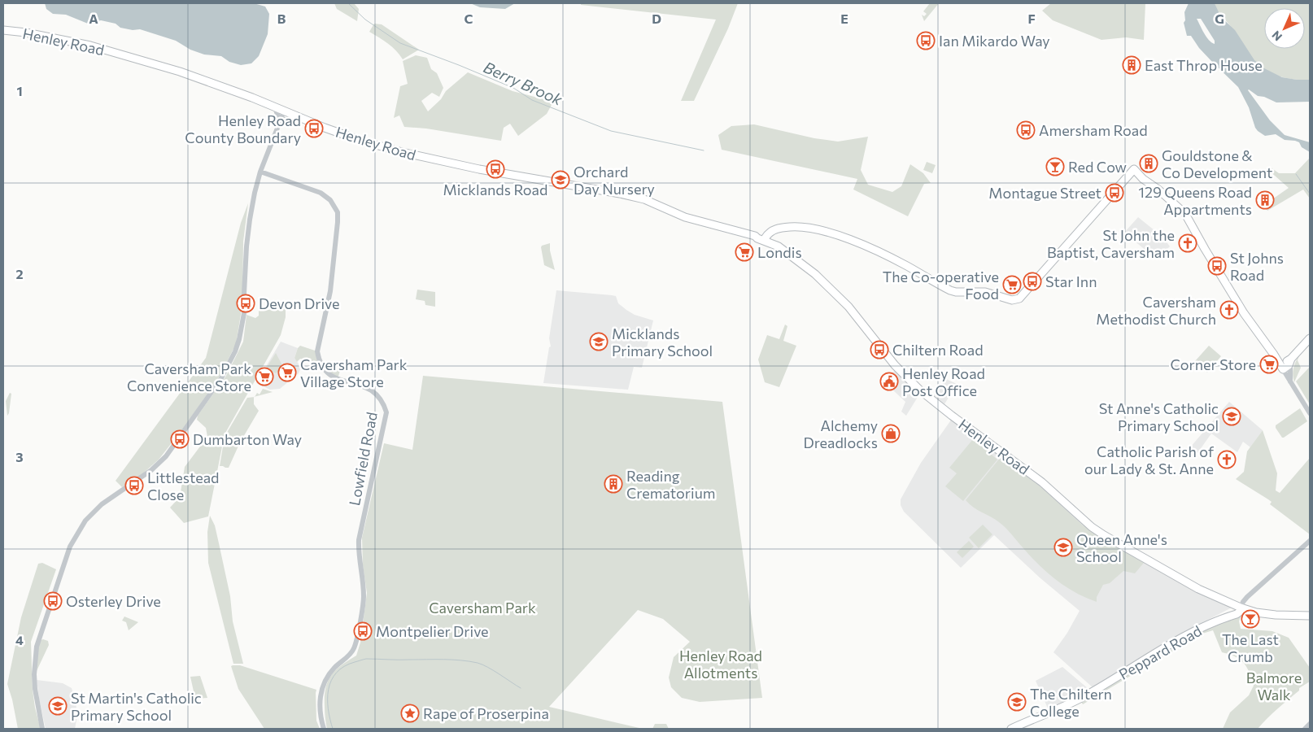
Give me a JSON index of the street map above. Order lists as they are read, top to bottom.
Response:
{
  "streets": {
    "main road": ["Henley Road", "Peppard Road"],
    "street": ["Lowfield Road"]
  },
  "crossings": [
    ["Henley Road", "Peppard Road"]
  ],
  "water": ["Berry Brook"],
  "parks": ["Caversham Park", "Henley Road Allotments", "Balmore Walk"],
  "places": {
    "bus stop": [
      "Ian Mikardo Way",
      "Henley Road County Boundary",
      "Amersham Road",
      "Micklands Road",
      "Montague Street",
      "St Johns Road",
      "Star Inn",
      "Devon Drive",
      "Chiltern Road",
      "Dumbarton Way",
      "Littlestead Close",
      "Osterley Drive",
      "Montpelier Drive"
    ],
    "building": [
      "East Throp House",
      "Gouldstone & Co Development",
      "129 Queens Road Appartments",
      "Reading Crematorium"
    ],
    "bar": ["Red Cow", "The Last Crumb"],
    "school or university": [
      "Orchard Day Nursery",
      "Micklands Primary School",
      "St Anne's Catholic Primary School",
      "Queen Anne's School",
      "The Chiltern College",
      "St Martin's Catholic Primary School"
    ],
    "church": ["St John the Baptist, Caversham", "Caversham Methodist Church", "Catholic Parish of our Lady & St. Anne"],
    "supermarket": [
      "Londis",
      "The Co-operative Food",
      "Corner Store",
      "Caversham Park Village Store",
      "Caversham Park Convenience Store"
    ],
    "public building": ["Henley Road Post Office"],
    "shop": ["Alchemy Dreadlocks"],
    "place": ["Rape of Proserpina"]
  },
  "north": "bottom left",
  "grid": {
    "columns": [
      "A",
      "B",
      "C",
      "D",
      "E",
      "F",
      "G"
    ],
    "rows": [
      "1",
      "2",
      "3",
      "4"
    ]
  }
}
